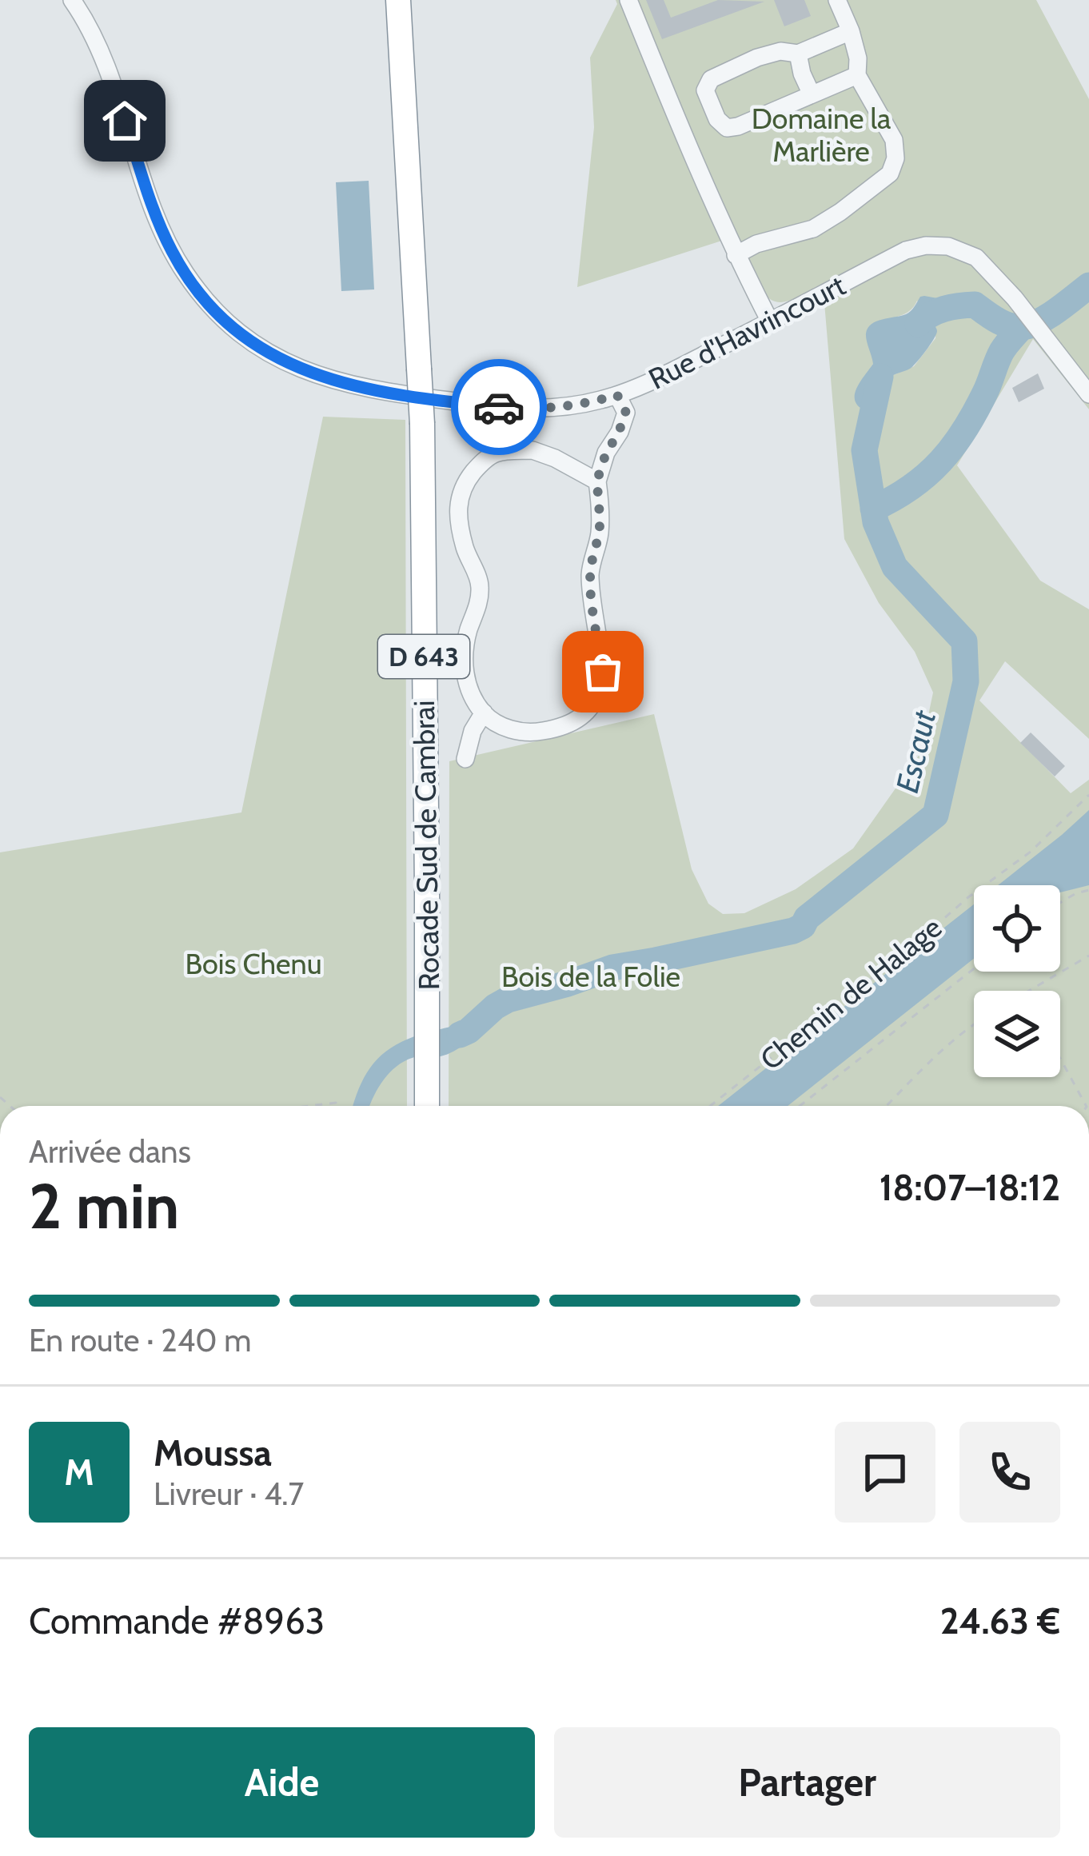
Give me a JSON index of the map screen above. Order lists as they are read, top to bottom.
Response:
{
  "streets": {
    "highway": ["D 643", "Rocade Sud de Cambrai"],
    "street": ["Rue d'Havrincourt"],
    "path": ["Chemin de Halage"]
  },
  "water": ["Escaut"],
  "parks": ["Domaine la Marlière", "Bois Chenu", "Bois de la Folie"],
  "page": {
    "heading": ["2 min", "Arrivée dans", "18:07–18:12"],
    "panel": [
      "Moussa",
      "Livreur · 4.7",
      "Commande #8963",
      "24.63 €"
    ],
    "bar": "En route · 240 m",
    "round": "M",
    "buttons": ["Aide", "Partager"]
  }
}
